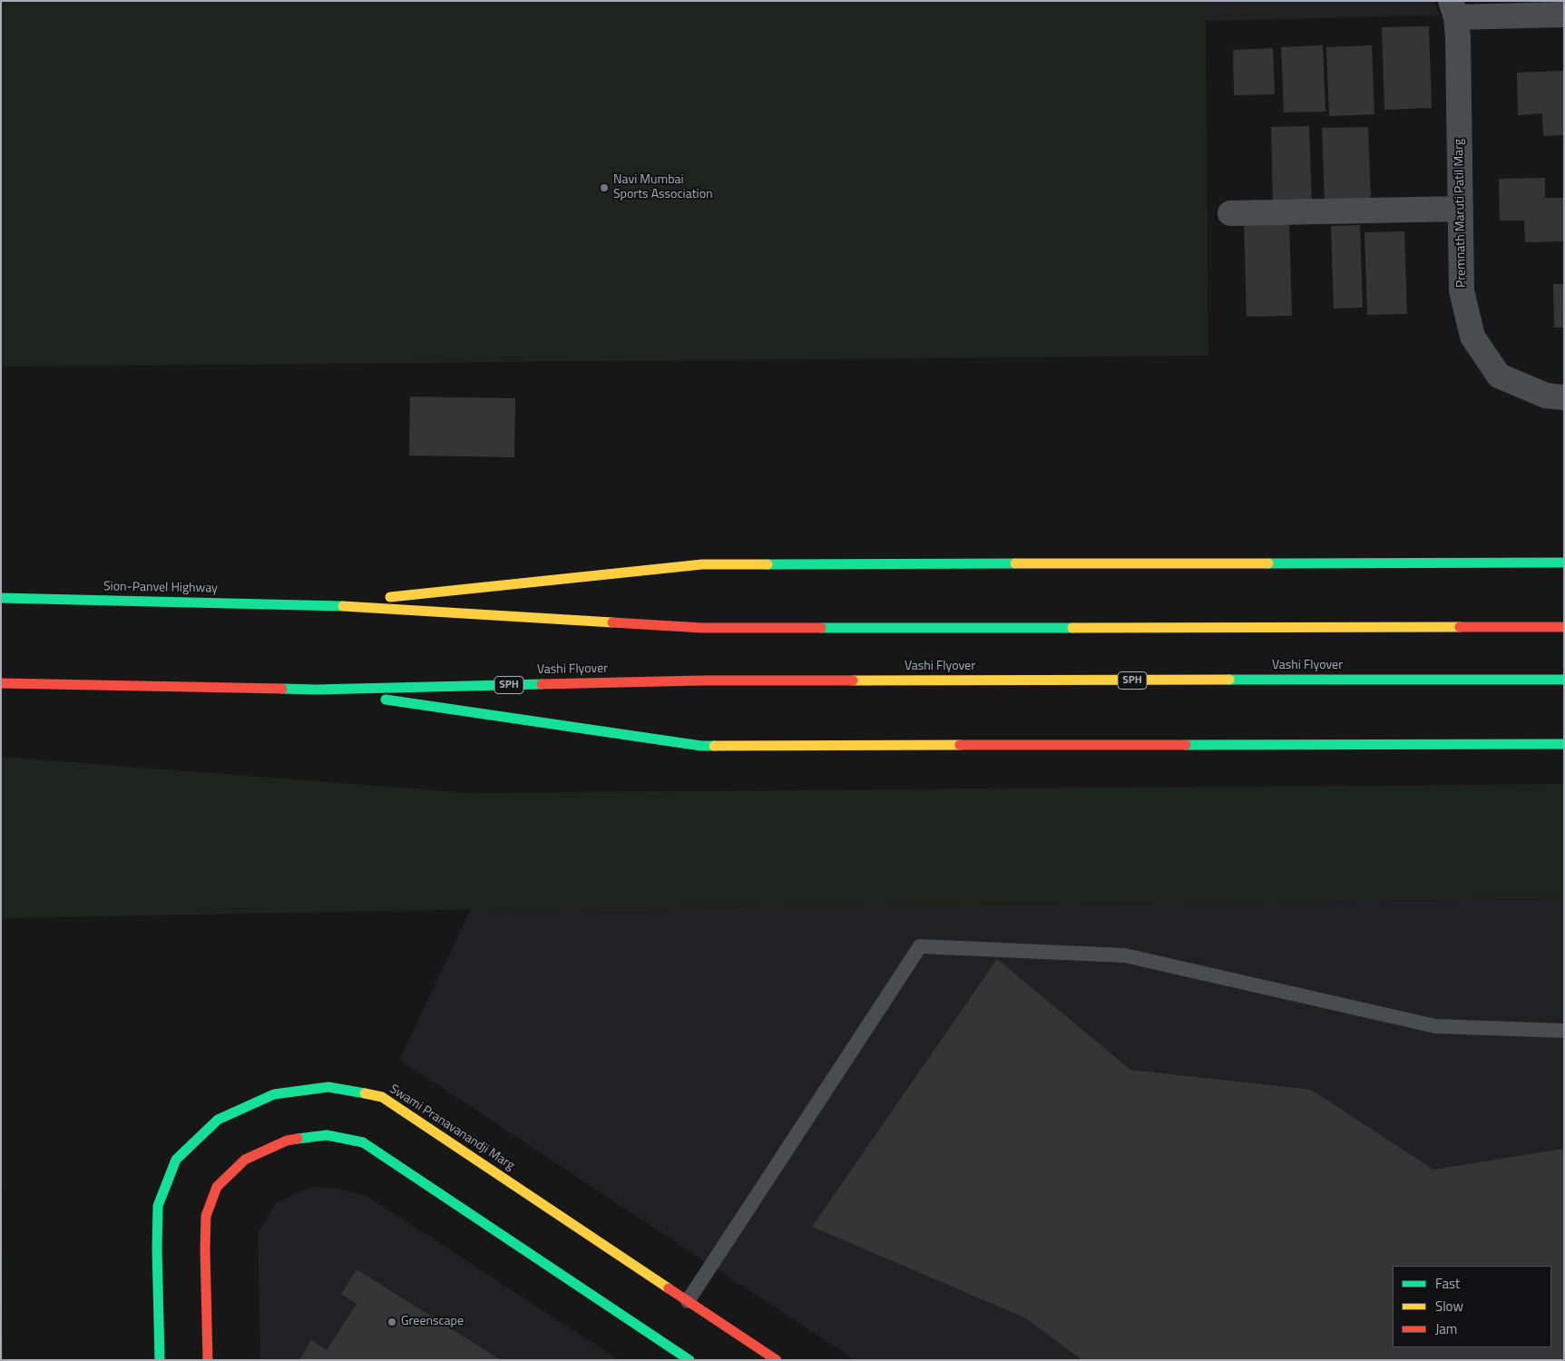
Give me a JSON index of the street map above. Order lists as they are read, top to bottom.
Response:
{
  "streets": {
    "main road": [
      "Sion-Panvel Highway",
      "Vashi Flyover",
      "SPH",
      "Swami Pranavanandji Marg"
    ],
    "street": ["Premnath Maruti Patil Marg"]
  },
  "crossings": [
    ["Vashi Flyover", "SPH"]
  ],
  "places": ["Navi Mumbai Sports Association", "Greenscape"],
  "legend": ["Fast", "Slow", "Jam"]
}
